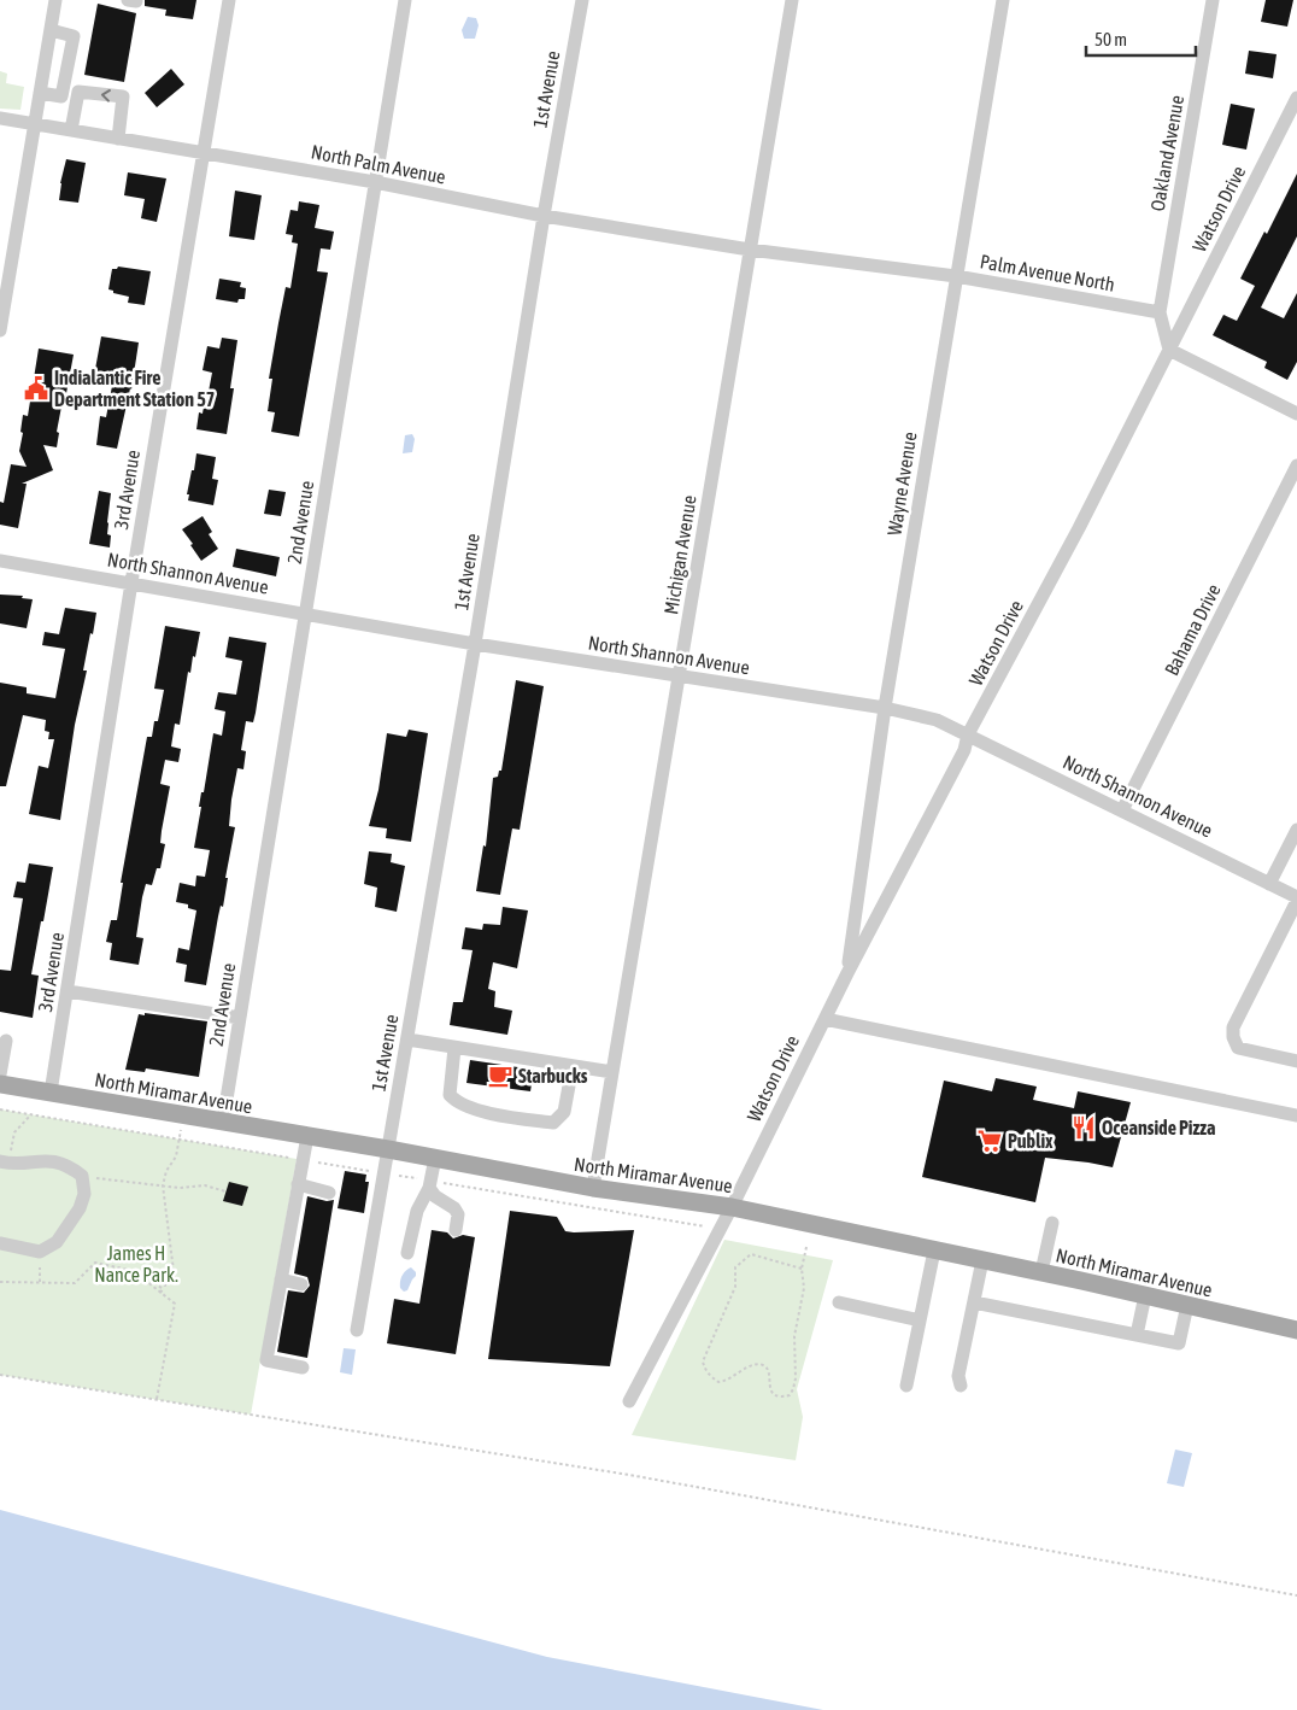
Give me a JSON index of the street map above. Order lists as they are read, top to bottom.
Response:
{
  "streets": {
    "main road": ["North Miramar Avenue"],
    "street": [
      "1st Avenue",
      "Oakland Avenue",
      "North Palm Avenue",
      "Watson Drive",
      "Palm Avenue North",
      "Wayne Avenue",
      "3rd Avenue",
      "2nd Avenue",
      "Michigan Avenue",
      "North Shannon Avenue",
      "Bahama Drive"
    ]
  },
  "crossings": [
    ["1st Avenue", "North Palm Avenue"],
    ["1st Avenue", "North Shannon Avenue"],
    ["1st Avenue", "North Miramar Avenue"],
    ["Oakland Avenue", "Palm Avenue North"],
    ["North Palm Avenue", "Palm Avenue North"],
    ["North Palm Avenue", "3rd Avenue"],
    ["North Palm Avenue", "2nd Avenue"],
    ["North Palm Avenue", "Michigan Avenue"],
    ["Watson Drive", "Wayne Avenue"],
    ["Watson Drive", "North Shannon Avenue"],
    ["Watson Drive", "North Miramar Avenue"],
    ["Palm Avenue North", "Wayne Avenue"],
    ["Palm Avenue North", "Michigan Avenue"],
    ["Wayne Avenue", "North Shannon Avenue"],
    ["3rd Avenue", "North Shannon Avenue"],
    ["3rd Avenue", "North Miramar Avenue"],
    ["2nd Avenue", "North Shannon Avenue"],
    ["2nd Avenue", "North Miramar Avenue"],
    ["Michigan Avenue", "North Shannon Avenue"],
    ["Michigan Avenue", "North Miramar Avenue"],
    ["North Shannon Avenue", "Bahama Drive"]
  ],
  "parks": ["James H Nance Park."],
  "places": {
    "public building": ["Indialantic Fire Department Station 57"],
    "cafe": ["Starbucks"],
    "restaurant": ["Oceanside Pizza"],
    "supermarket": ["Publix"]
  },
  "scale_bar": "50 m"
}
